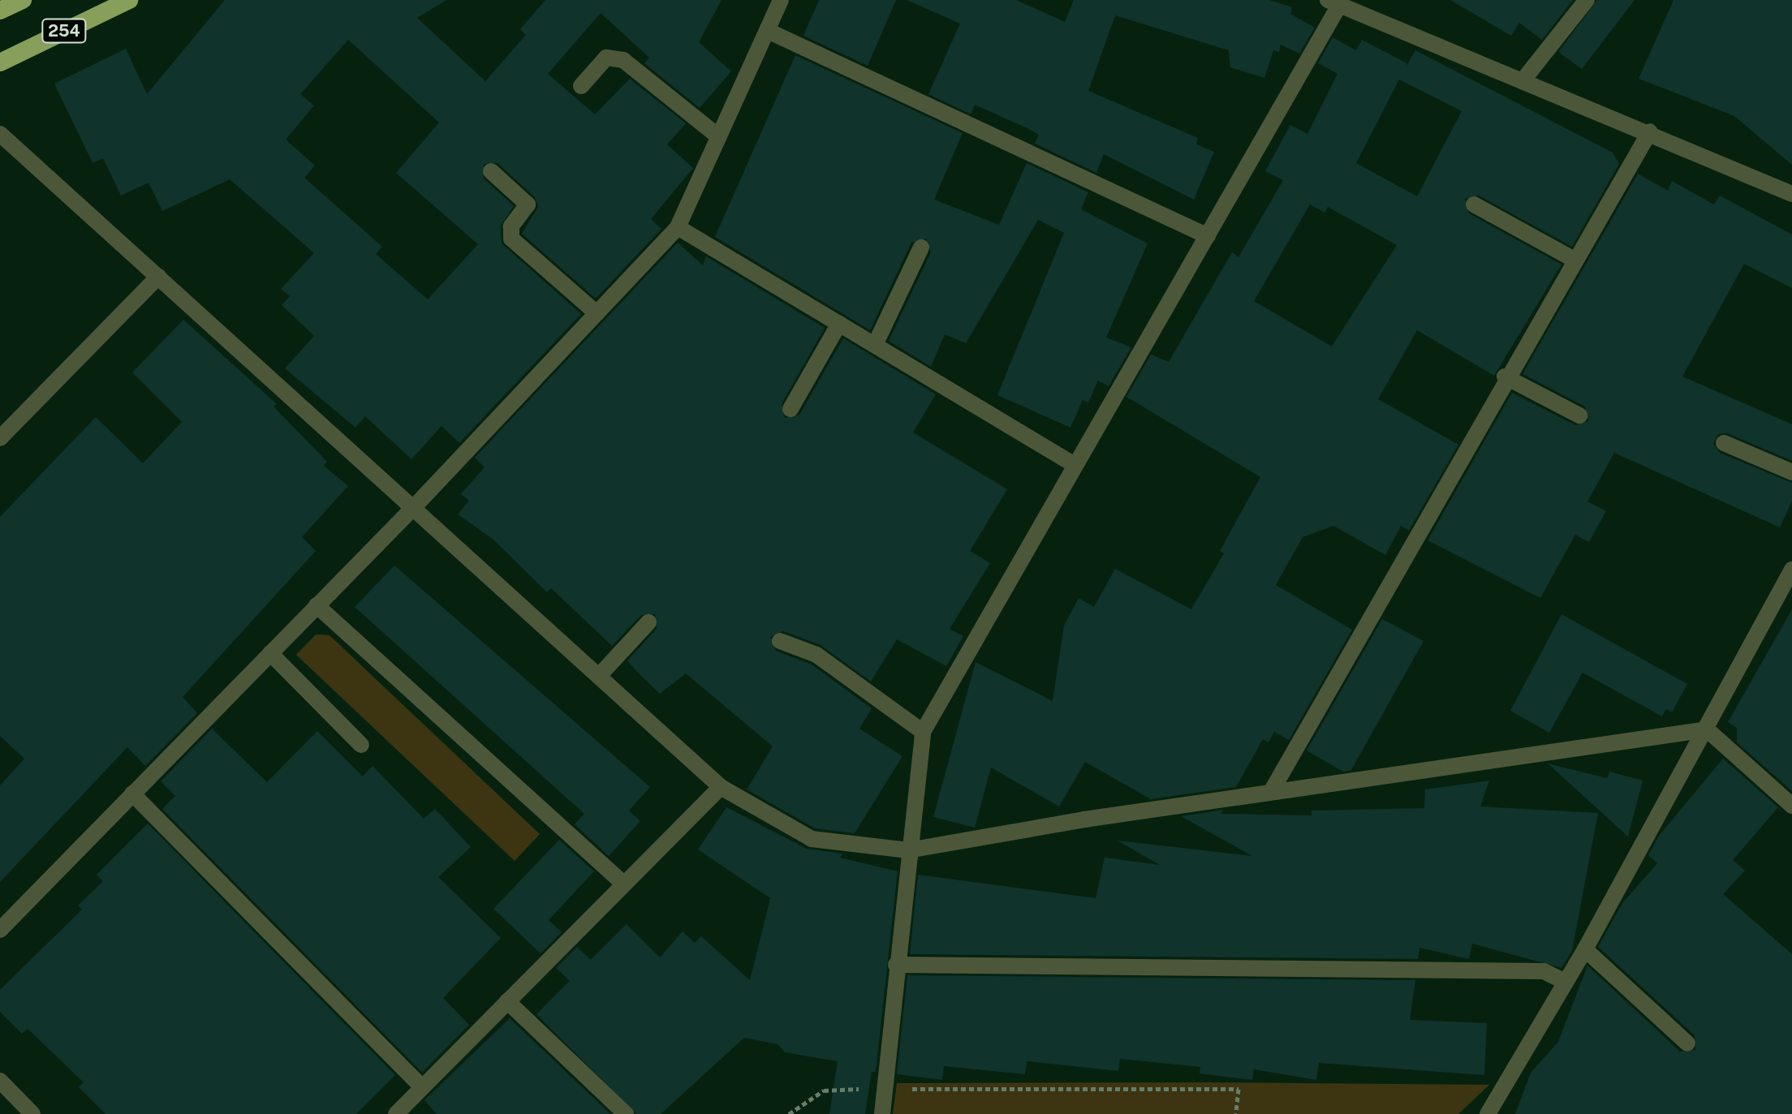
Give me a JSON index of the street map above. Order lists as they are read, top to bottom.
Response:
{
  "streets": {
    "highway": ["254"]
  }
}
